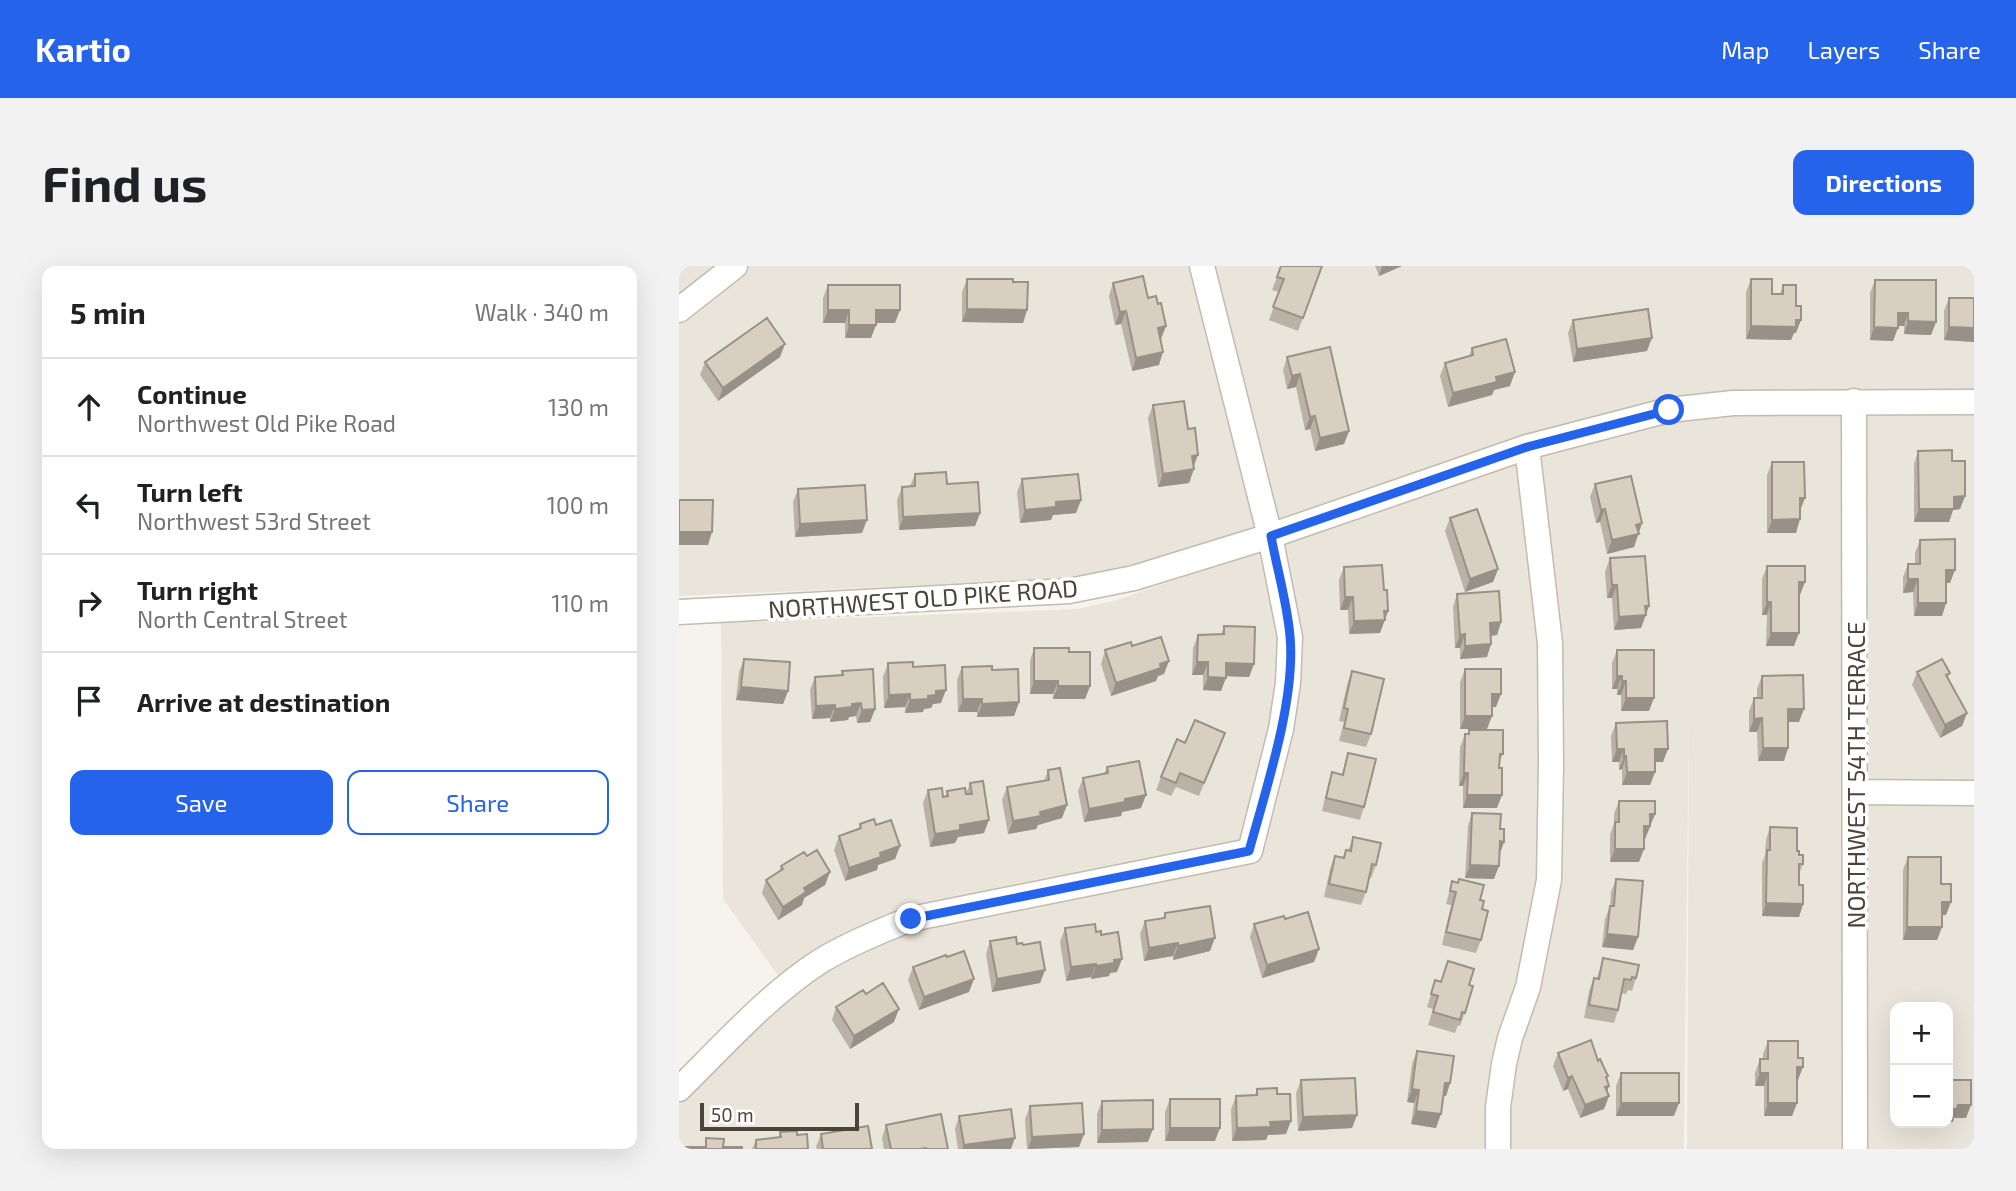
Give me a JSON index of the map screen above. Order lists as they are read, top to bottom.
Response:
{
  "streets": {
    "street": ["NORTHWEST OLD PIKE ROAD", "NORTHWEST 54TH TERRACE"]
  },
  "crossings": [
    ["NORTHWEST OLD PIKE ROAD", "NORTHWEST 54TH TERRACE"]
  ],
  "scale_bar": "50 m",
  "page": {
    "header": "Kartio",
    "nav": ["Map", "Layers", "Share"],
    "buttons": [
      "Directions",
      ["Save", "Share"]
    ],
    "title": "Find us",
    "heading": ["5 min", "Walk · 340 m"],
    "list": [
      ["Continue", "Northwest Old Pike Road", "130 m"],
      ["Turn left", "Northwest 53rd Street", "100 m"],
      ["Turn right", "North Central Street", "110 m"],
      "Arrive at destination"
    ],
    "map_buttons": ["+", "−"],
    "scale": "50 m"
  }
}
